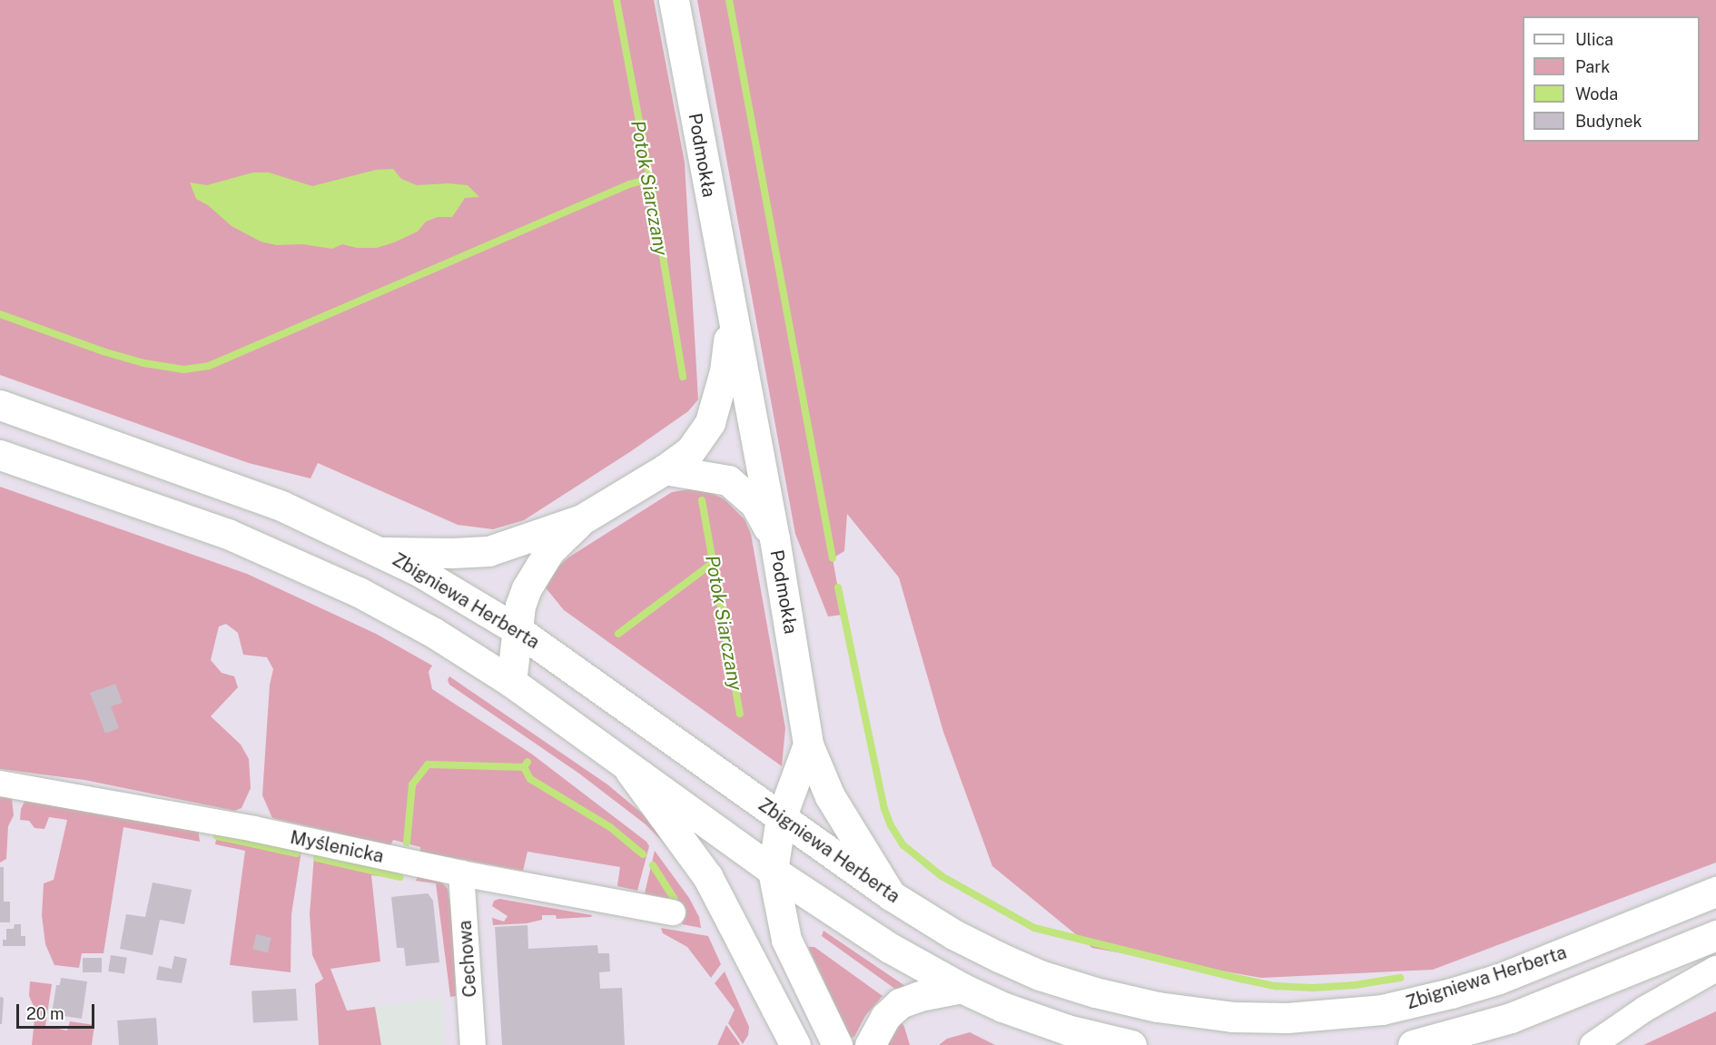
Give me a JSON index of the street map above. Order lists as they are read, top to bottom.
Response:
{
  "streets": {
    "main road": ["Podmokła", "Zbigniewa Herberta"],
    "street": ["Myślenicka", "Cechowa"]
  },
  "crossings": [
    ["Podmokła", "Zbigniewa Herberta"],
    ["Myślenicka", "Cechowa"]
  ],
  "water": ["Potok Siarczany"],
  "legend": [
    "Ulica",
    "Park",
    "Woda",
    "Budynek"
  ],
  "scale_bar": "20 m"
}
